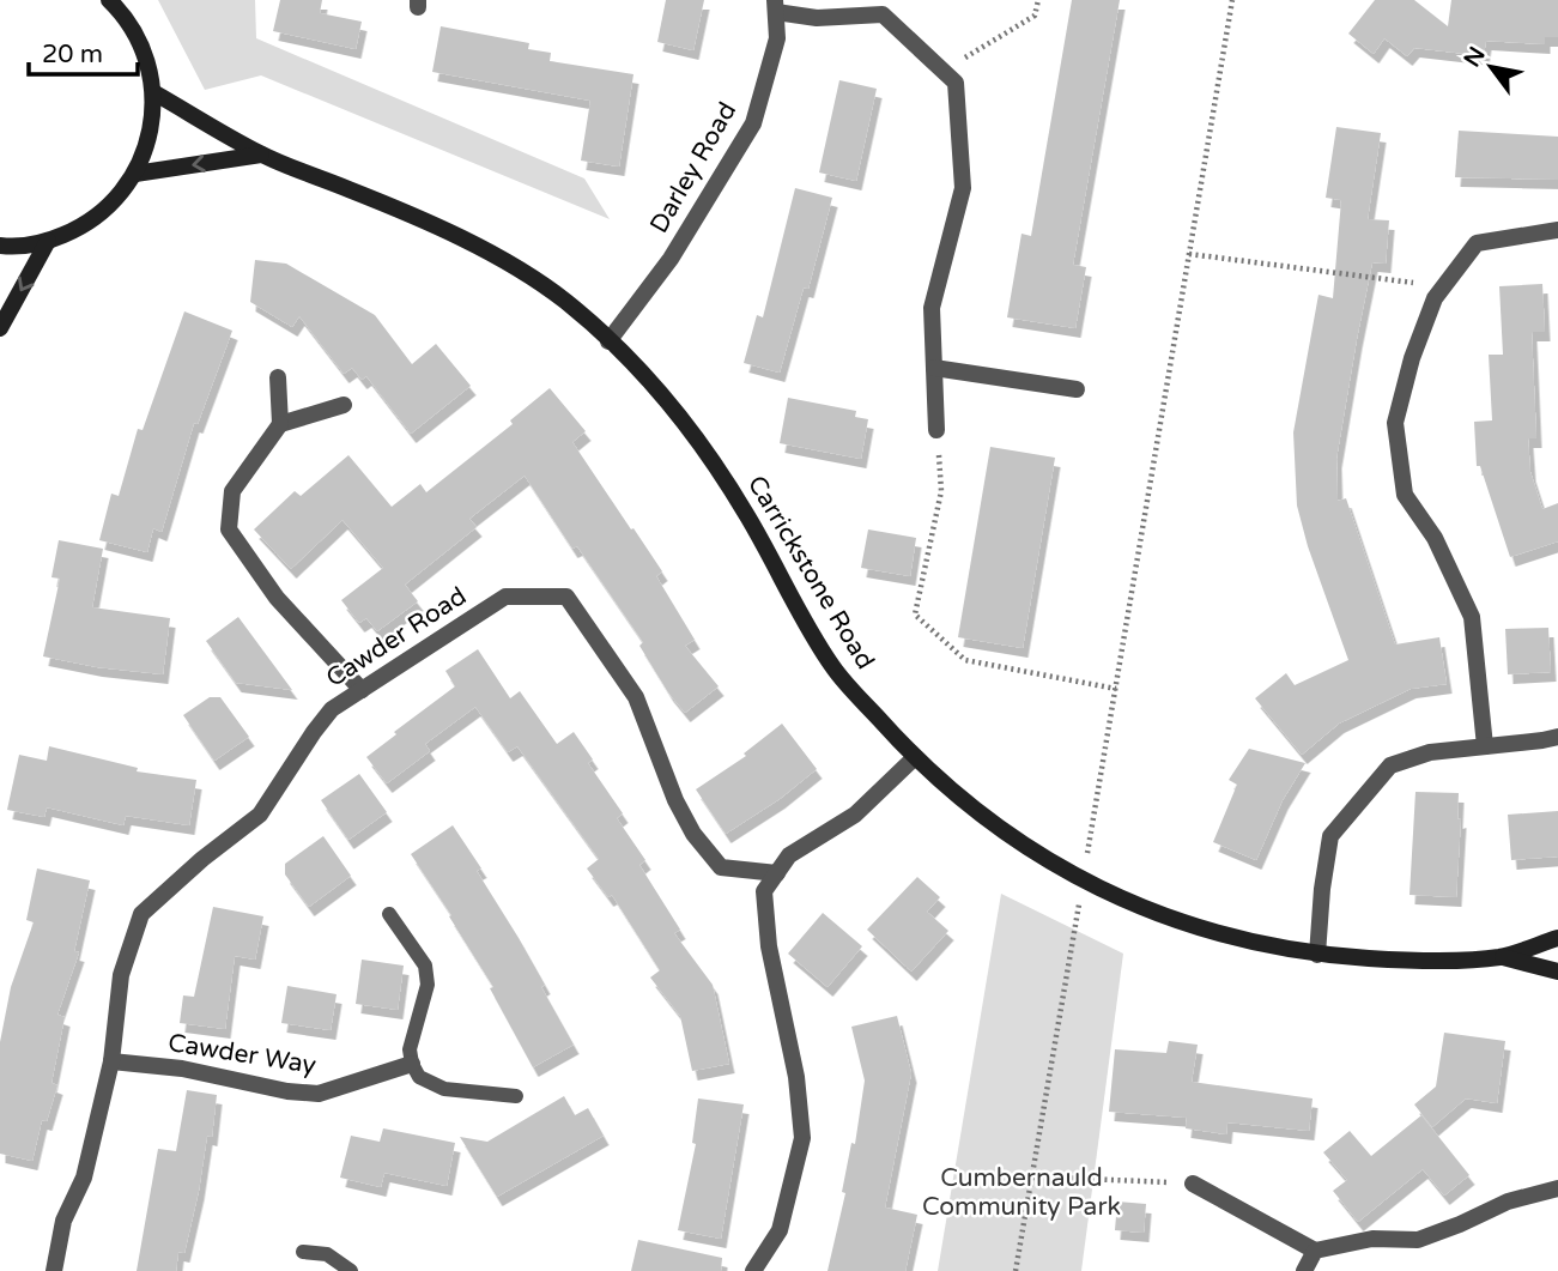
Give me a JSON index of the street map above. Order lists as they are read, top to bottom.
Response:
{
  "streets": {
    "street": [
      "Darley Road",
      "Carrickstone Road",
      "Cawder Road",
      "Cawder Way"
    ]
  },
  "crossings": [
    ["Darley Road", "Carrickstone Road"],
    ["Cawder Road", "Cawder Way"]
  ],
  "parks": ["Cumbernauld Community Park"],
  "scale_bar": "20 m",
  "north": "top left"
}
